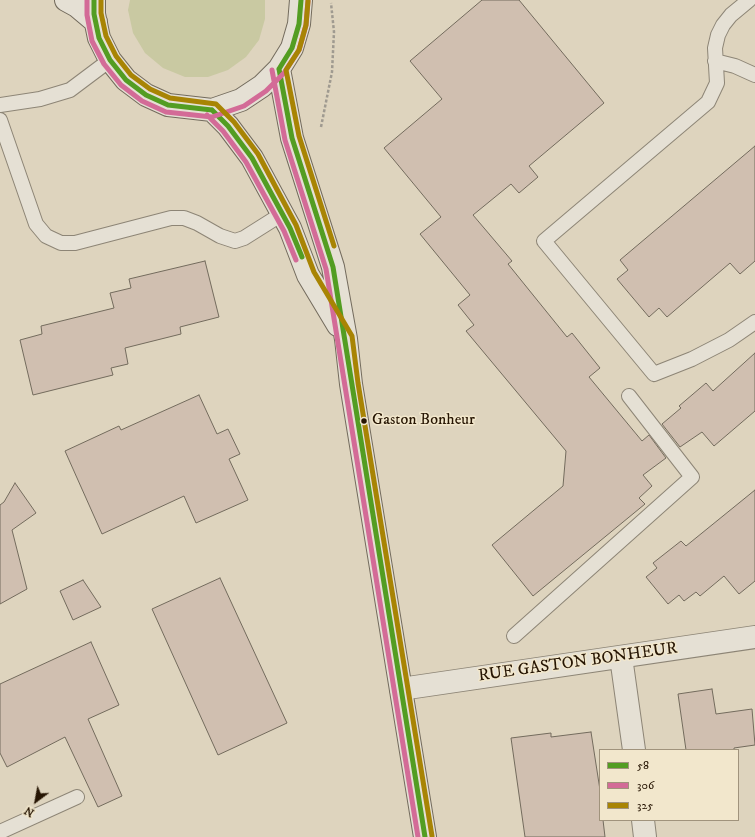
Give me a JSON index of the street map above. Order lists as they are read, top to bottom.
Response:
{
  "streets": {
    "main road": ["RUE GASTON BONHEUR"]
  },
  "places": ["Gaston Bonheur"],
  "lines": ["transit line 58", "transit line 306", "transit line 325"],
  "legend": ["58", "306", "325"],
  "north": "bottom left"
}
